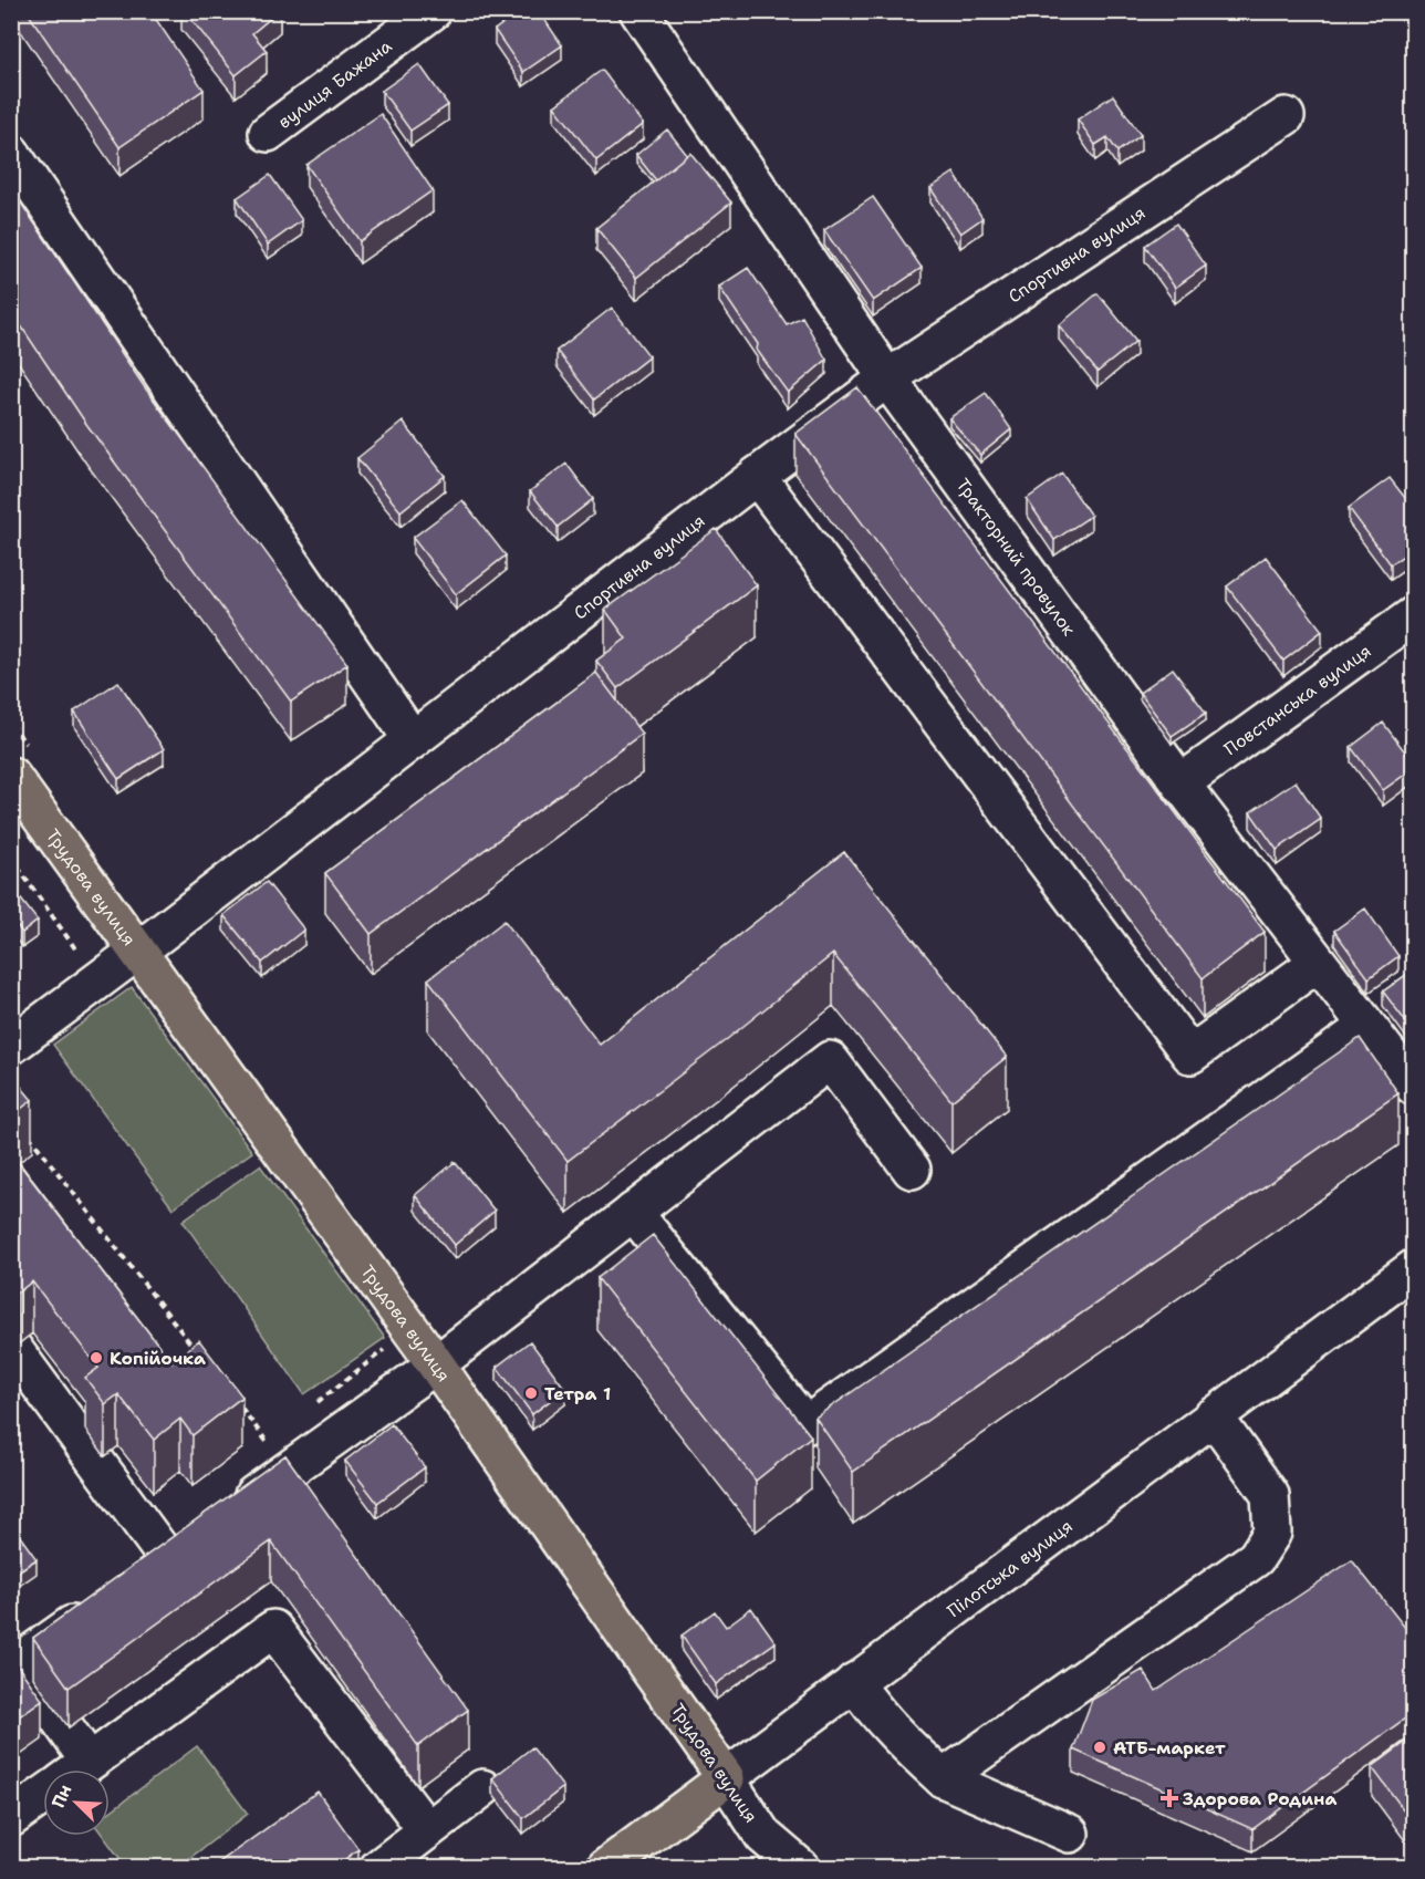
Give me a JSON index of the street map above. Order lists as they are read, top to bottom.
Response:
{
  "streets": {
    "main road": ["Трудова вулиця", "Пілотська вулиця"],
    "street": [
      "вулиця Бажана",
      "Спортивна вулиця",
      "Тракторний провулок",
      "Повстанська вулиця"
    ]
  },
  "crossings": [
    ["Спортивна вулиця", "Тракторний провулок"],
    ["Спортивна вулиця", "Трудова вулиця"],
    ["Тракторний провулок", "Повстанська вулиця"],
    ["Трудова вулиця", "Пілотська вулиця"]
  ],
  "places": {
    "other": ["Копійочка", "Тетра 1", "АТБ-маркет"],
    "health": ["Здорова Родина"]
  },
  "north": "top left"
}
